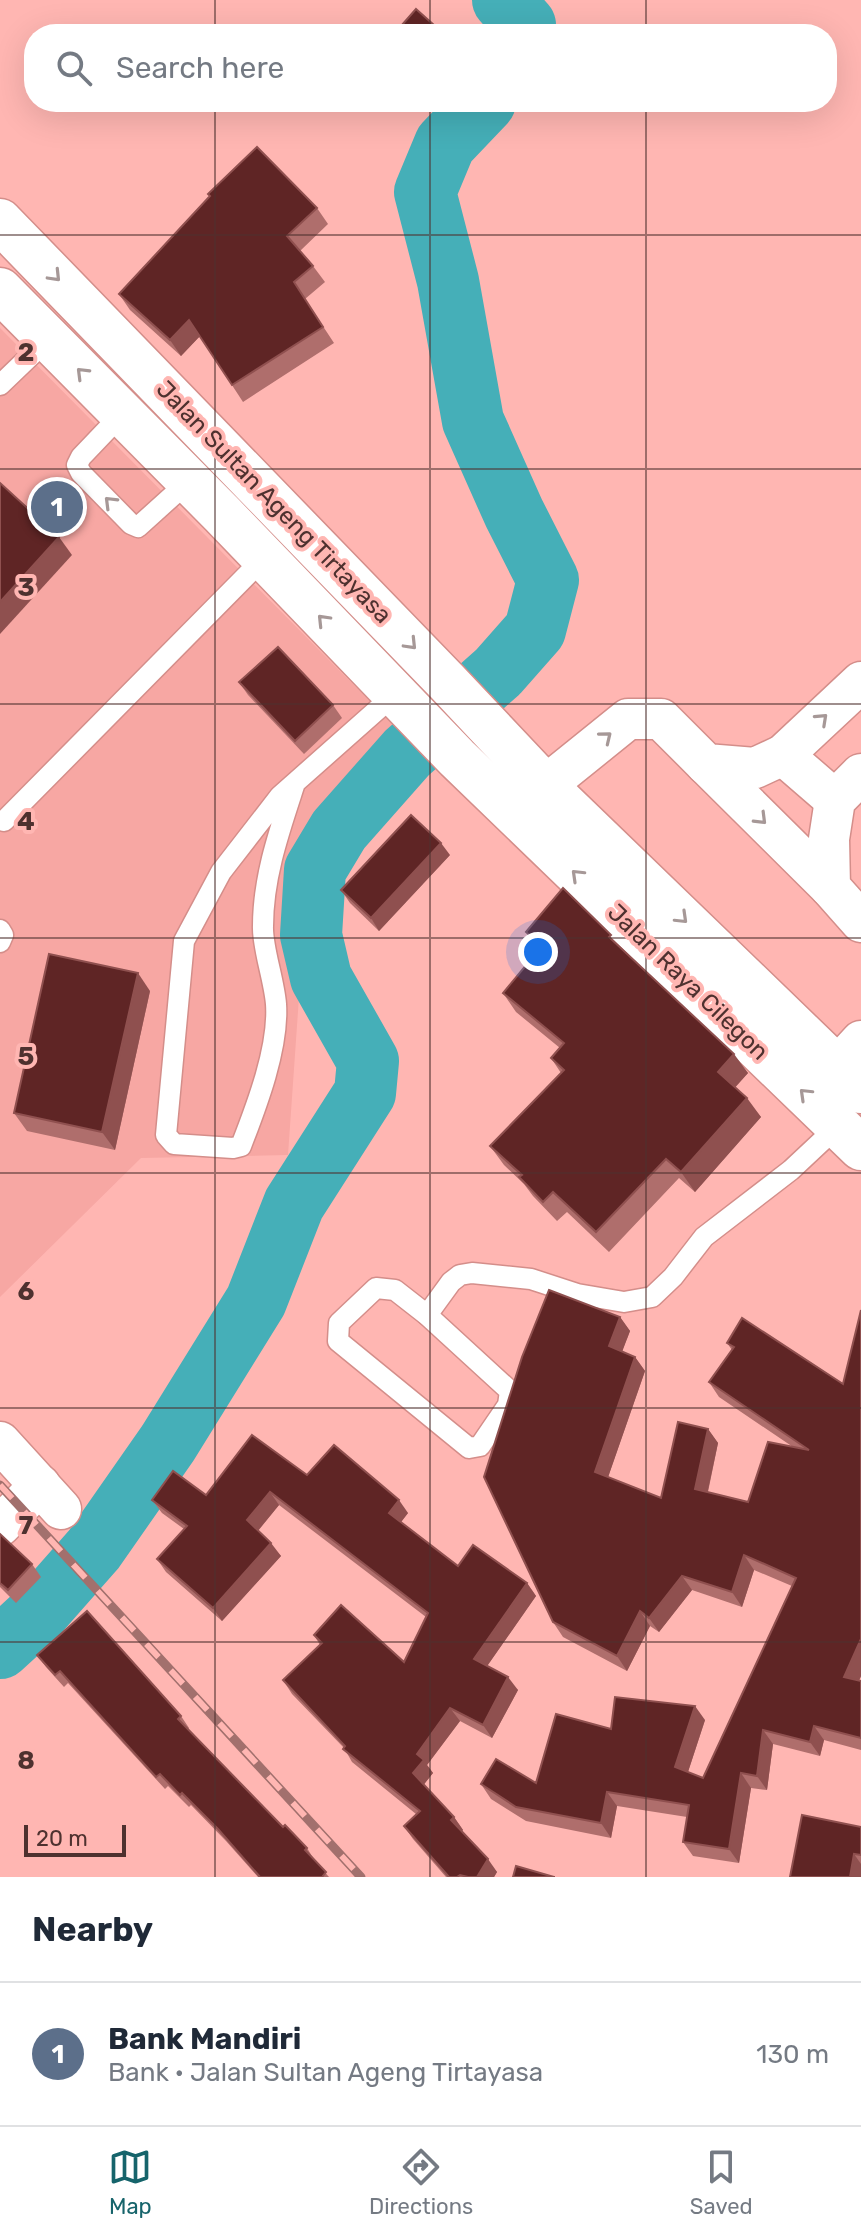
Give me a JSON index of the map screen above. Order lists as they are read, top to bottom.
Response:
{
  "streets": {
    "highway": ["Jalan Sultan Ageng Tirtayasa", "Jalan Raya Cilegon"]
  },
  "crossings": [
    ["Jalan Sultan Ageng Tirtayasa", "Jalan Raya Cilegon"]
  ],
  "scale_bar": "20 m",
  "page": {
    "search": "Search here",
    "pins": "1",
    "scale": "20 m",
    "heading": "Nearby",
    "list": [
      {
        "mark": "1",
        "name": "Bank Mandiri",
        "note": "Bank · Jalan Sultan Ageng Tirtayasa",
        "value": "130 m"
      }
    ],
    "nav": ["Map", "Directions", "Saved"]
  },
  "grid": {
    "rows": [
      "2",
      "3",
      "4",
      "5",
      "6",
      "7",
      "8"
    ]
  }
}
